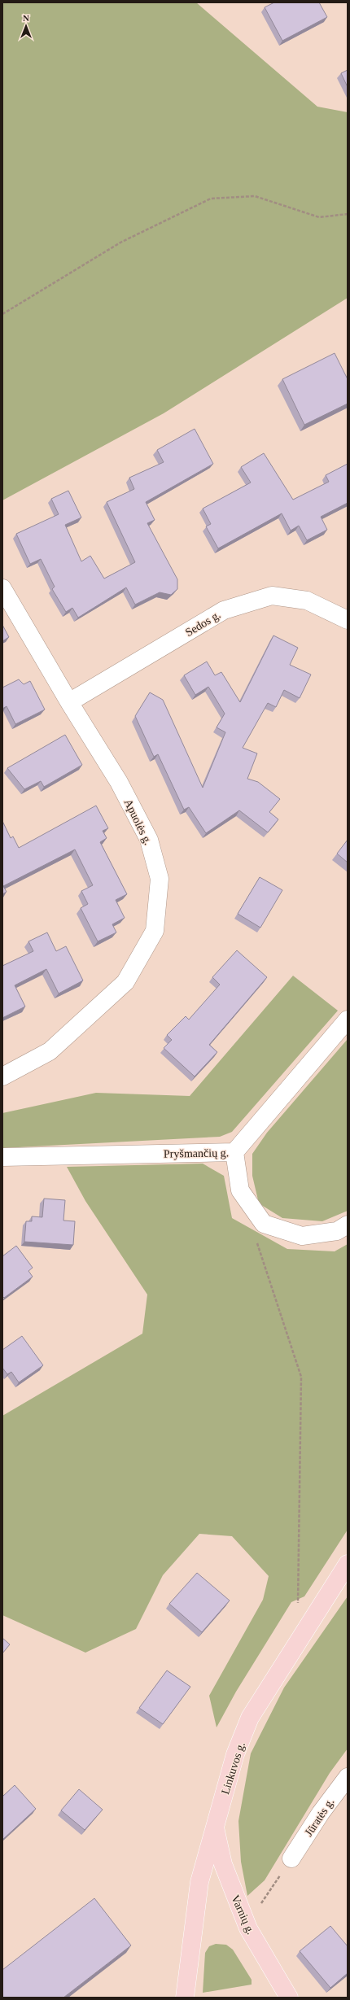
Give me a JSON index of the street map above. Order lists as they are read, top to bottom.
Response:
{
  "streets": {
    "main road": ["Linkuvos g.", "Varnių g."],
    "street": [
      "Sedos g.",
      "Apuolės g.",
      "Pryšmančių g.",
      "Jūratės g."
    ]
  },
  "crossings": [
    ["Sedos g.", "Apuolės g."],
    ["Linkuvos g.", "Varnių g."]
  ],
  "north": "top"
}
